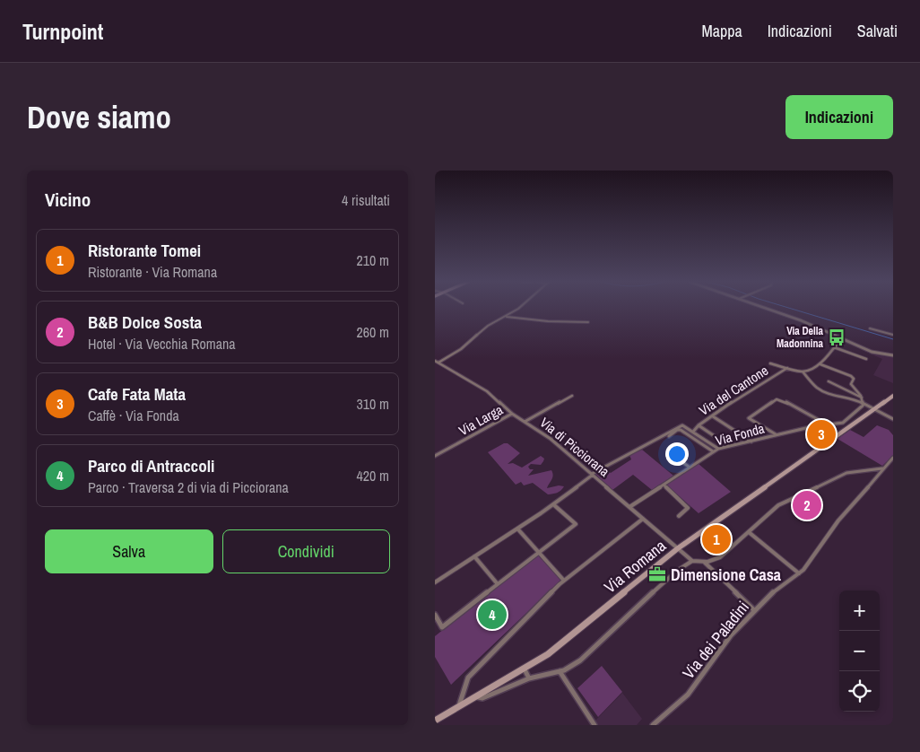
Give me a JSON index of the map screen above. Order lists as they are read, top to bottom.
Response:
{
  "streets": {
    "main road": ["Via Romana"],
    "street": [
      "Via del Cantone",
      "Via Larga",
      "Via Fonda",
      "Via di Picciorana",
      "Via dei Paladini"
    ]
  },
  "crossings": [
    ["Via del Cantone", "Via Fonda"],
    ["Via del Cantone", "Via di Picciorana"],
    ["Via Larga", "Via di Picciorana"],
    ["Via Fonda", "Via di Picciorana"],
    ["Via di Picciorana", "Via Romana"]
  ],
  "places": {
    "bus stop": ["Via Della Madonnina"],
    "office": ["Dimensione Casa"]
  },
  "page": {
    "header": "Turnpoint",
    "nav": ["Mappa", "Indicazioni", "Salvati"],
    "buttons": [
      "Indicazioni",
      ["Salva", "Condividi"]
    ],
    "title": "Dove siamo",
    "heading": ["Vicino", "4 risultati"],
    "list": [
      {
        "mark": "1",
        "name": "Ristorante Tomei",
        "note": "Ristorante · Via Romana",
        "value": "210 m"
      },
      {
        "mark": "2",
        "name": "B&B Dolce Sosta",
        "note": "Hotel · Via Vecchia Romana",
        "value": "260 m"
      },
      {
        "mark": "3",
        "name": "Cafe Fata Mata",
        "note": "Caffè · Via Fonda",
        "value": "310 m"
      },
      {
        "mark": "4",
        "name": "Parco di Antraccoli",
        "note": "Parco · Traversa 2 di via di Picciorana",
        "value": "420 m"
      }
    ],
    "pins": [
      "3",
      "2",
      "1",
      "4"
    ],
    "map_buttons": ["+", "−"]
  }
}
